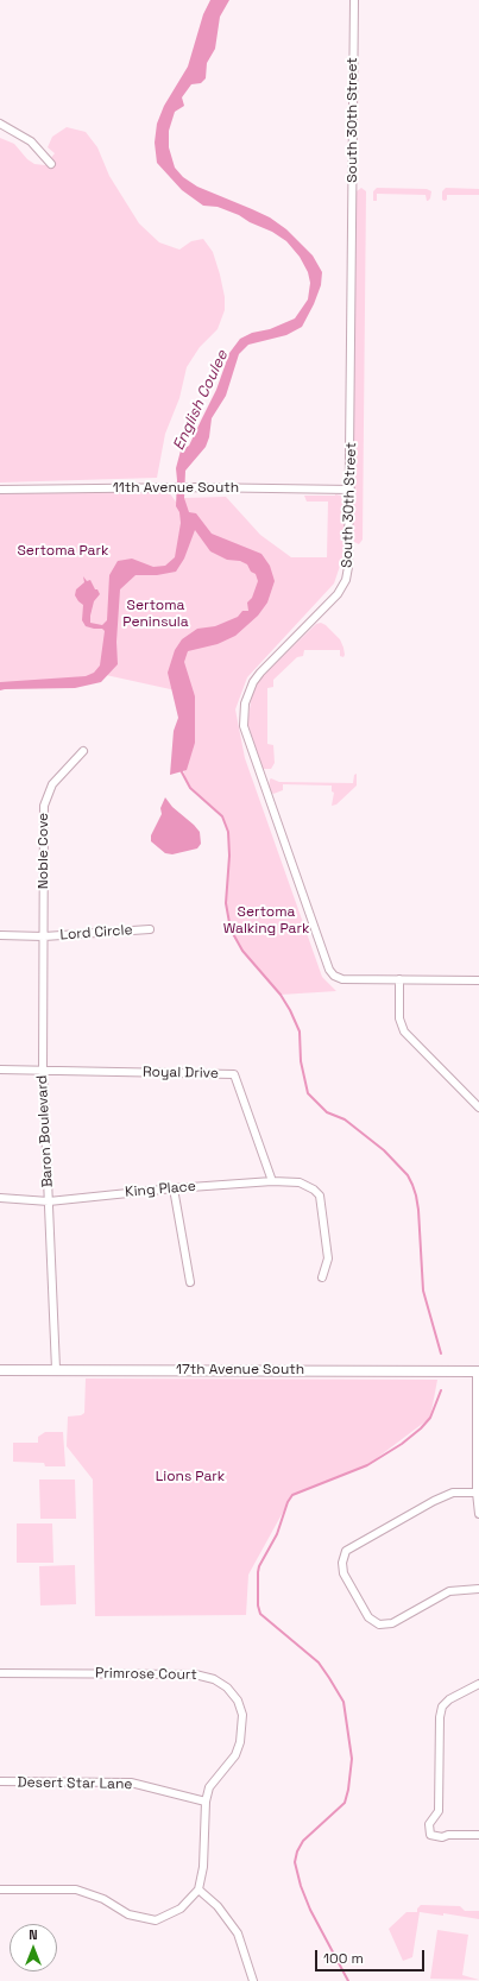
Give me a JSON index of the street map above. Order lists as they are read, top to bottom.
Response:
{
  "streets": {
    "street": [
      "South 30th Street",
      "11th Avenue South",
      "Noble Cove",
      "Lord Circle",
      "Royal Drive",
      "Baron Boulevard",
      "King Place",
      "17th Avenue South",
      "Primrose Court",
      "Desert Star Lane"
    ]
  },
  "crossings": [
    ["South 30th Street", "11th Avenue South"],
    ["Noble Cove", "Lord Circle"],
    ["Noble Cove", "Baron Boulevard"],
    ["Lord Circle", "Baron Boulevard"],
    ["Royal Drive", "Baron Boulevard"],
    ["Royal Drive", "King Place"],
    ["Baron Boulevard", "King Place"],
    ["Baron Boulevard", "17th Avenue South"],
    ["Primrose Court", "Desert Star Lane"]
  ],
  "water": ["English Coulee"],
  "parks": [
    "Sertoma Park",
    "Sertoma Peninsula",
    "Sertoma Walking Park",
    "Lions Park"
  ],
  "scale_bar": "100 m",
  "north": "top"
}
